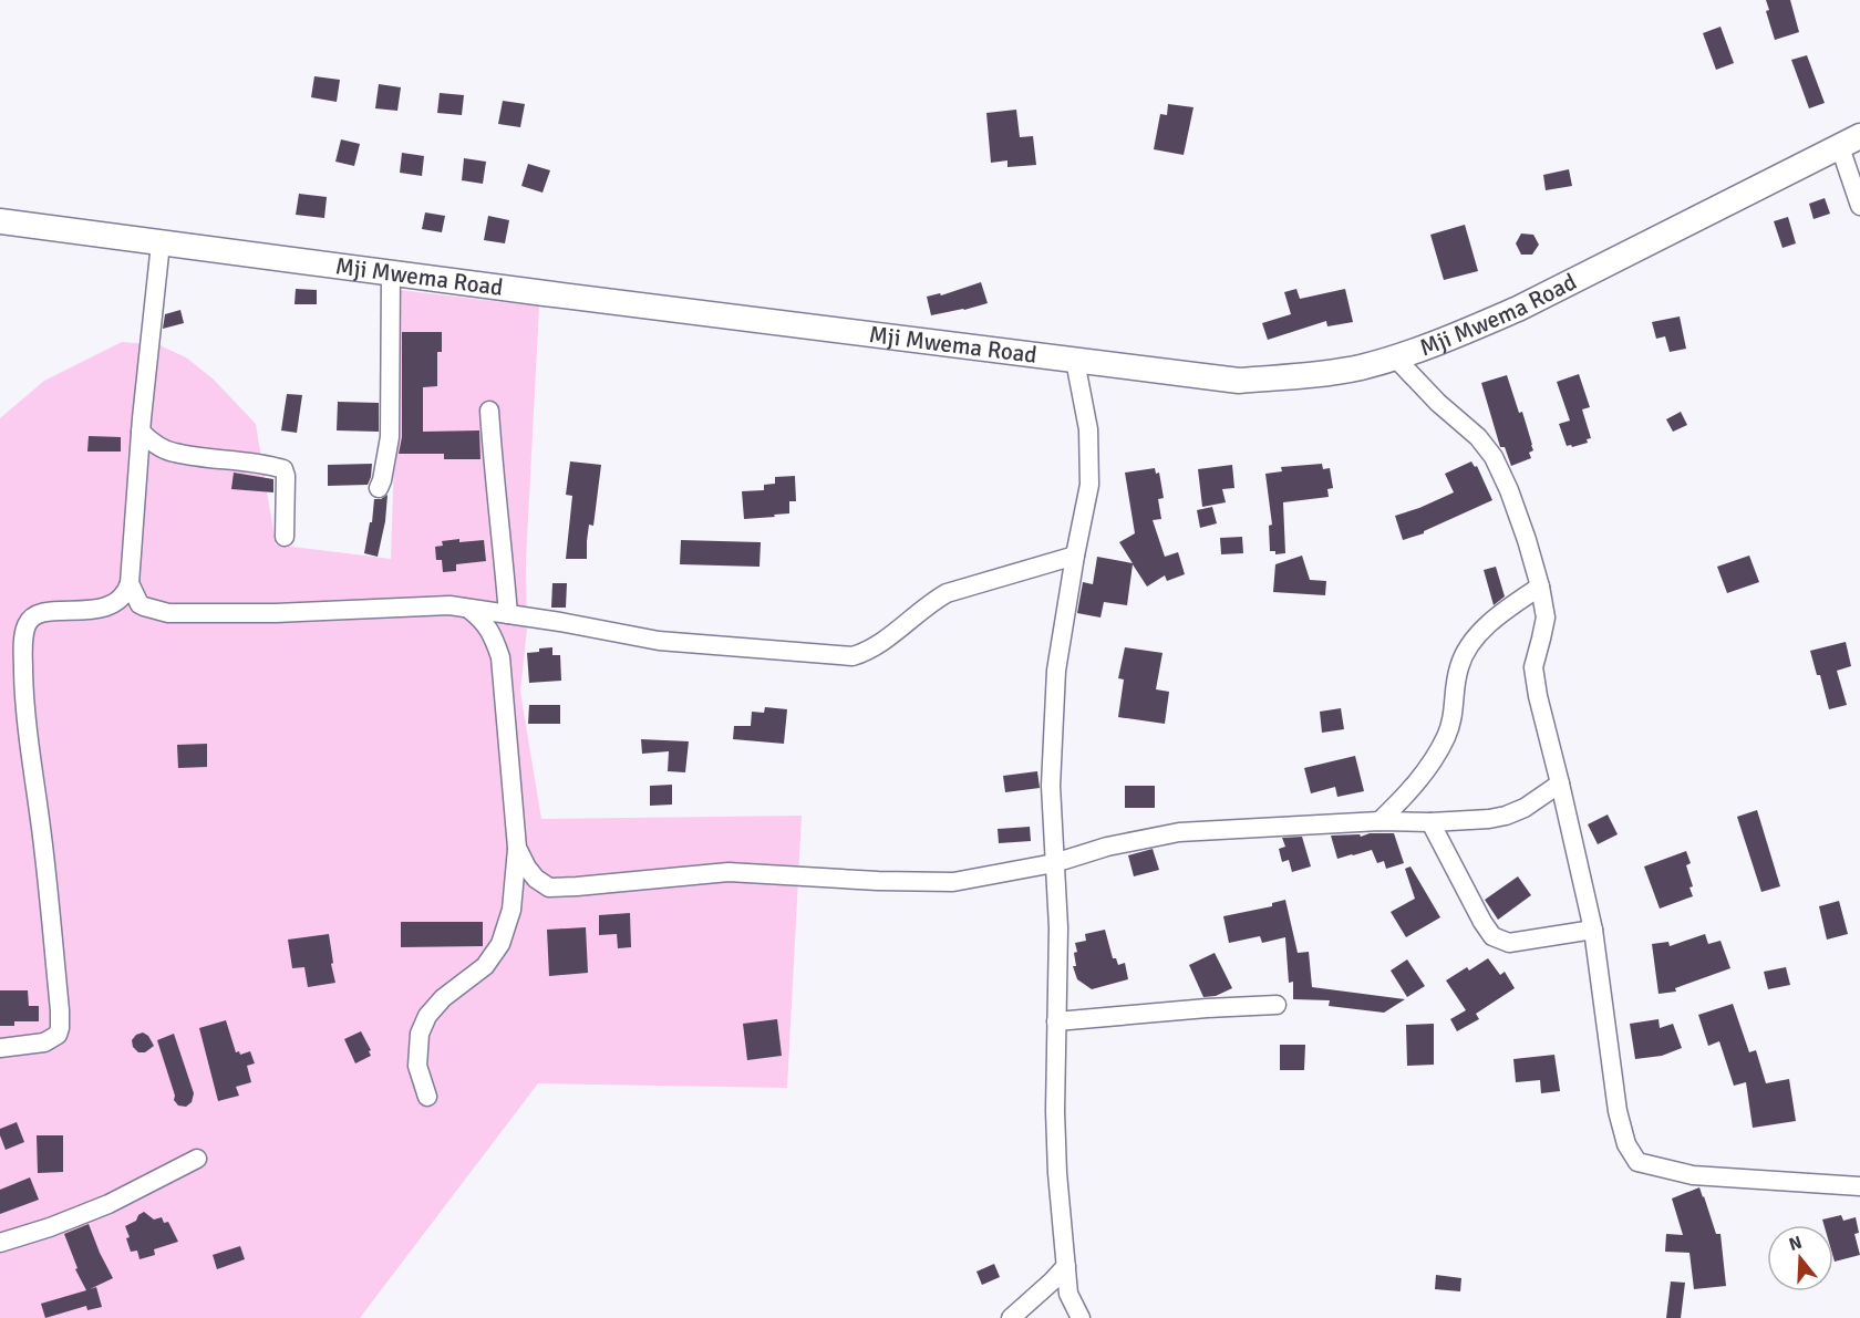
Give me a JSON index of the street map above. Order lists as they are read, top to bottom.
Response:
{
  "streets": {
    "main road": ["Mji Mwema Road"]
  },
  "north": "top"
}
